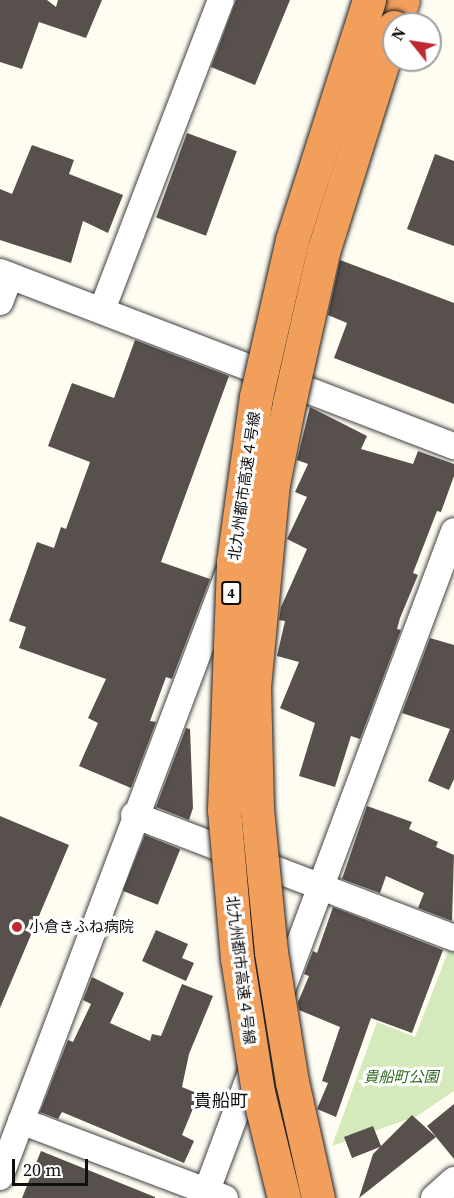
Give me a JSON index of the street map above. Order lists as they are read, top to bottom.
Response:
{
  "streets": {
    "highway": ["北九州都市高速４号線", "4"]
  },
  "districts": ["貴船町"],
  "parks": ["貴船町公園"],
  "places": ["小倉きふね病院"],
  "scale_bar": "20 m",
  "north": "top left"
}
